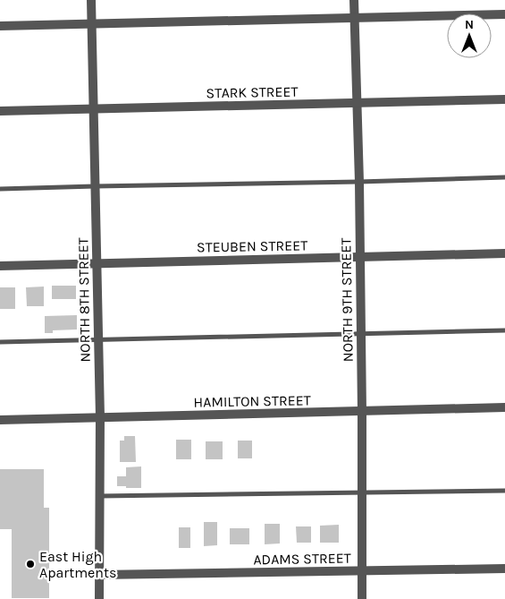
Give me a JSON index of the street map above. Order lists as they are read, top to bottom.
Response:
{
  "streets": {
    "street": [
      "STARK STREET",
      "STEUBEN STREET",
      "NORTH 8TH STREET",
      "NORTH 9TH STREET",
      "HAMILTON STREET",
      "ADAMS STREET"
    ]
  },
  "crossings": [
    ["STARK STREET", "NORTH 8TH STREET"],
    ["STARK STREET", "NORTH 9TH STREET"],
    ["STEUBEN STREET", "NORTH 8TH STREET"],
    ["STEUBEN STREET", "NORTH 9TH STREET"],
    ["NORTH 8TH STREET", "HAMILTON STREET"],
    ["NORTH 8TH STREET", "ADAMS STREET"],
    ["NORTH 9TH STREET", "HAMILTON STREET"],
    ["NORTH 9TH STREET", "ADAMS STREET"]
  ],
  "places": ["East High Apartments"],
  "north": "top"
}
